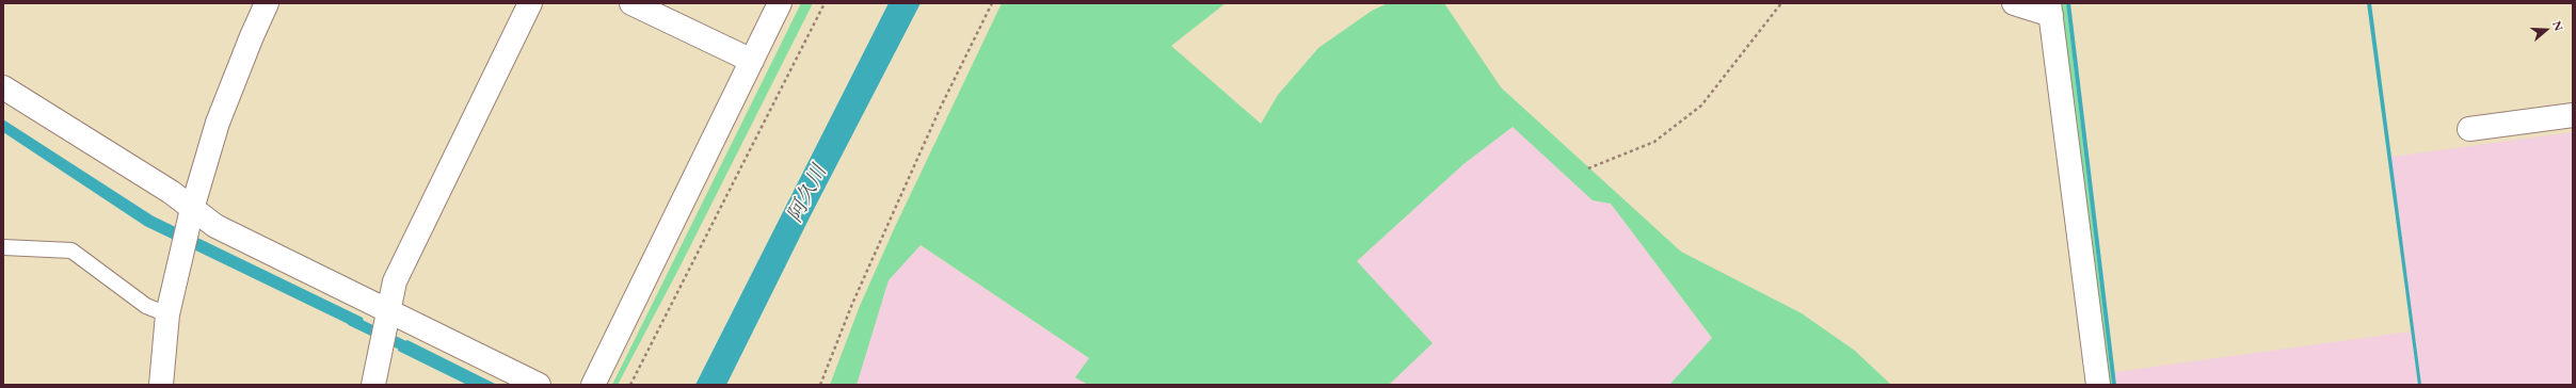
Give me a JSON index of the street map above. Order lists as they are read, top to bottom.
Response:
{
  "water": ["阿久川"],
  "north": "right"
}
